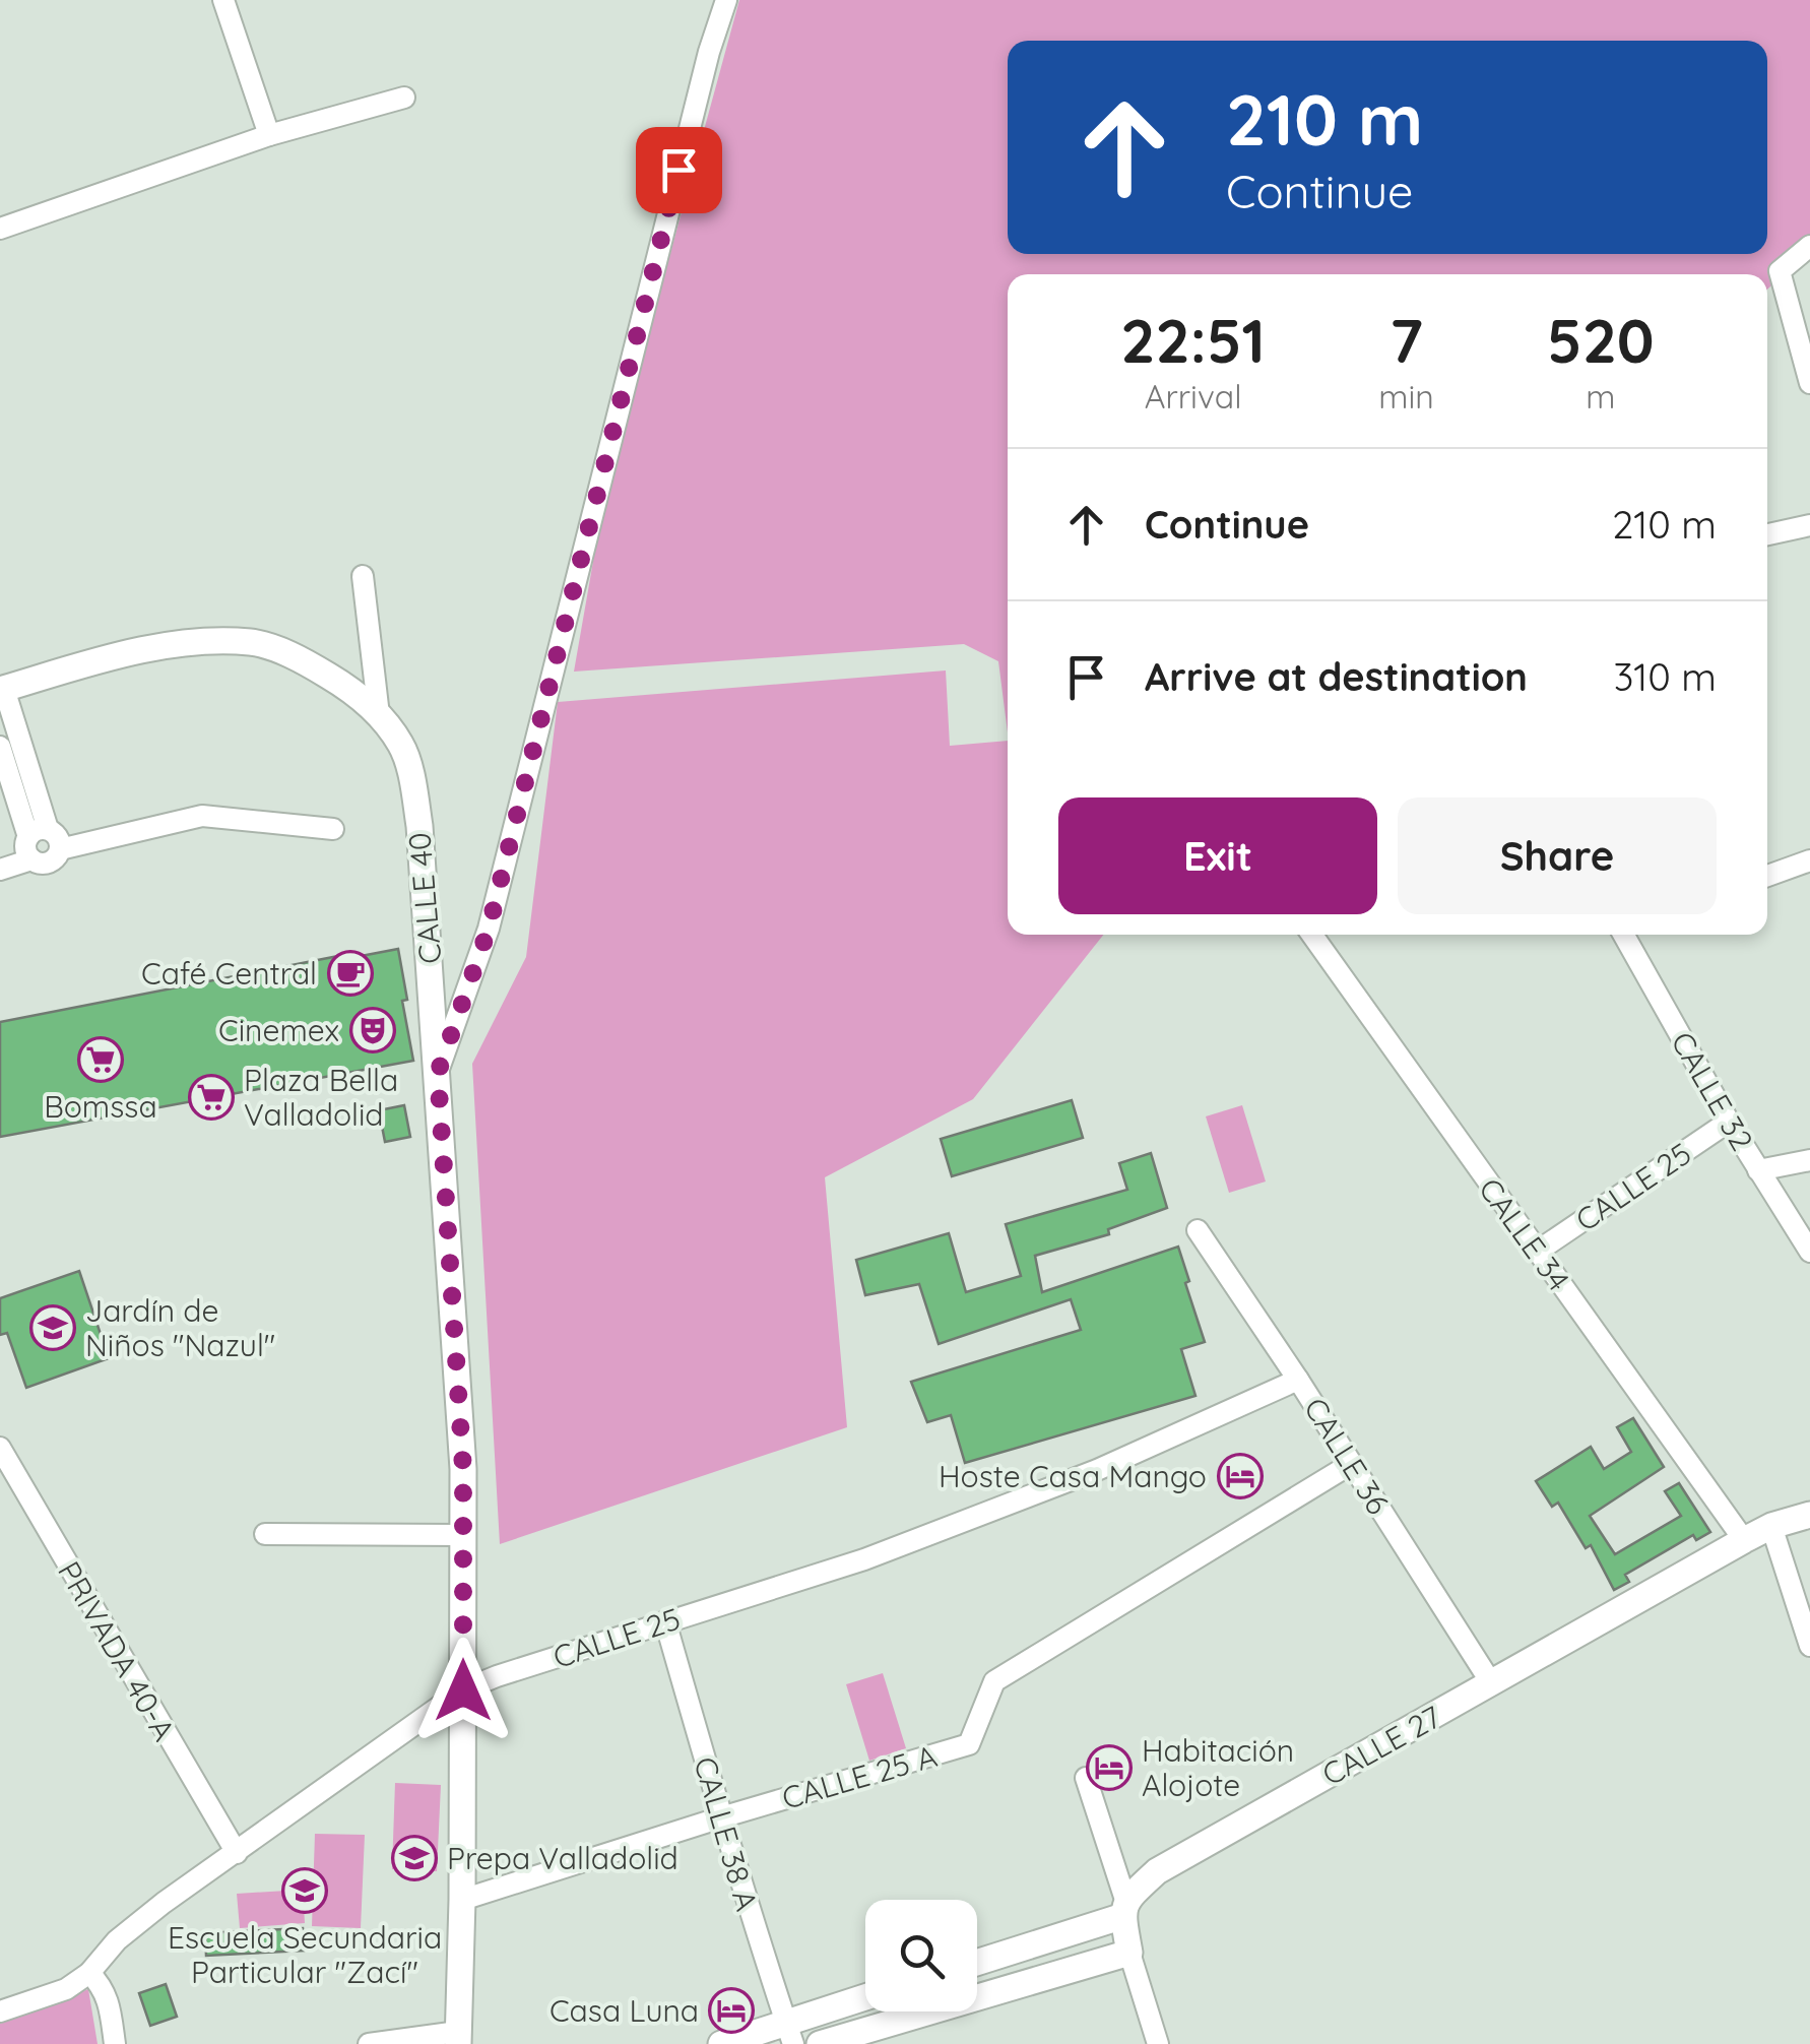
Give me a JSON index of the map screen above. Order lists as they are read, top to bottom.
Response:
{
  "streets": {
    "main road": ["CALLE 40", "CALLE 27"],
    "street": [
      "CALLE 32",
      "CALLE 25",
      "CALLE 34",
      "CALLE 36",
      "PRIVADA 40-A",
      "CALLE 25 A",
      "CALLE 38 A"
    ]
  },
  "crossings": [
    ["CALLE 40", "CALLE 25"],
    ["CALLE 40", "CALLE 25 A"],
    ["CALLE 32", "CALLE 25"],
    ["CALLE 25", "CALLE 34"],
    ["CALLE 25", "CALLE 36"],
    ["CALLE 25", "PRIVADA 40-A"],
    ["CALLE 25", "CALLE 38 A"],
    ["CALLE 34", "CALLE 27"],
    ["CALLE 36", "CALLE 27"],
    ["CALLE 36", "CALLE 25 A"],
    ["CALLE 25 A", "CALLE 38 A"]
  ],
  "places": {
    "cafe": ["Café Central"],
    "theatre": ["Cinemex"],
    "supermarket": ["Bomssa", "Plaza Bella Valladolid"],
    "school or university": ["Jardín de Niños \"Nazul\"", "Prepa Valladolid", "Escuela Secundaria Particular \"Zací\""],
    "hotel": ["Hoste Casa Mango", "Habitación Alojote", "Casa Luna"]
  },
  "page": {
    "turn": ["210 m", "Continue"],
    "eta": [
      "22:51",
      "Arrival",
      "7",
      "min",
      "520",
      "m"
    ],
    "list": [
      {
        "name": "Continue",
        "value": "210 m"
      },
      {
        "name": "Arrive at destination",
        "value": "310 m"
      }
    ],
    "buttons": ["Exit", "Share"]
  }
}
